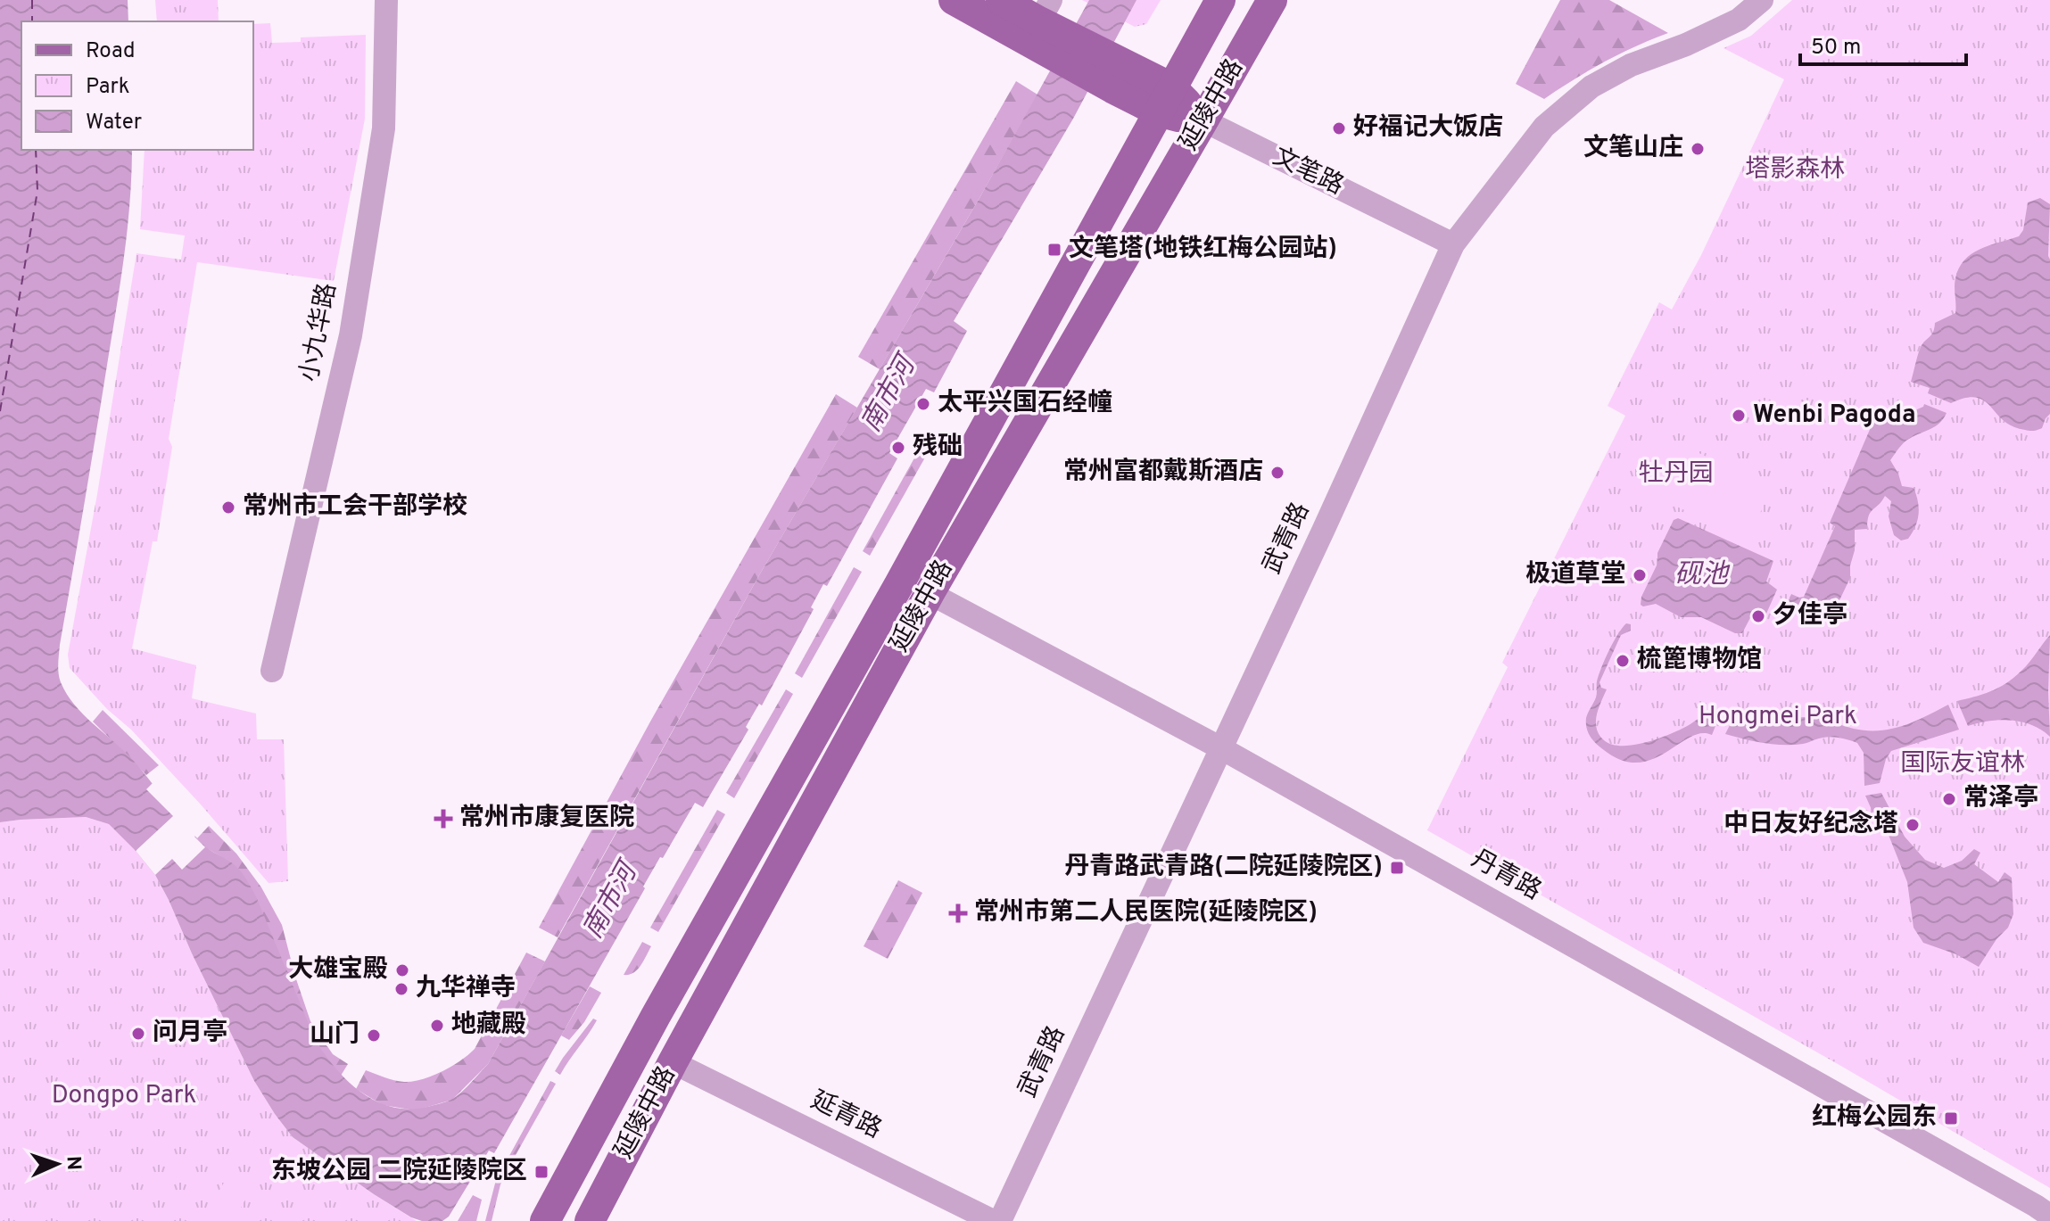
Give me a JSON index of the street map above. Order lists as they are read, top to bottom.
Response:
{
  "streets": {
    "main road": ["延陵中路", "文笔路"],
    "street": [
      "小九华路",
      "武青路",
      "丹青路",
      "延青路"
    ]
  },
  "crossings": [
    ["延陵中路", "文笔路"],
    ["延陵中路", "丹青路"],
    ["延陵中路", "延青路"],
    ["文笔路", "武青路"],
    ["武青路", "丹青路"]
  ],
  "water": ["南市河", "砚池"],
  "parks": [
    "塔影森林",
    "牡丹园",
    "Hongmei Park",
    "国际友谊林",
    "Dongpo Park"
  ],
  "places": {
    "other": [
      "好福记大饭店",
      "文笔山庄",
      "太平兴国石经幢",
      "Wenbi Pagoda",
      "残础",
      "常州富都戴斯酒店",
      "常州市工会干部学校",
      "极道草堂",
      "夕佳亭",
      "梳篦博物馆",
      "常泽亭",
      "中日友好纪念塔",
      "大雄宝殿",
      "九华禅寺",
      "地藏殿",
      "问月亭",
      "山门"
    ],
    "transit": [
      "文笔塔(地铁红梅公园站)",
      "丹青路武青路(二院延陵院区)",
      "红梅公园东",
      "东坡公园 二院延陵院区"
    ],
    "health": ["常州市康复医院", "常州市第二人民医院(延陵院区)"]
  },
  "legend": ["Road", "Park", "Water"],
  "scale_bar": "50 m",
  "north": "right"
}
